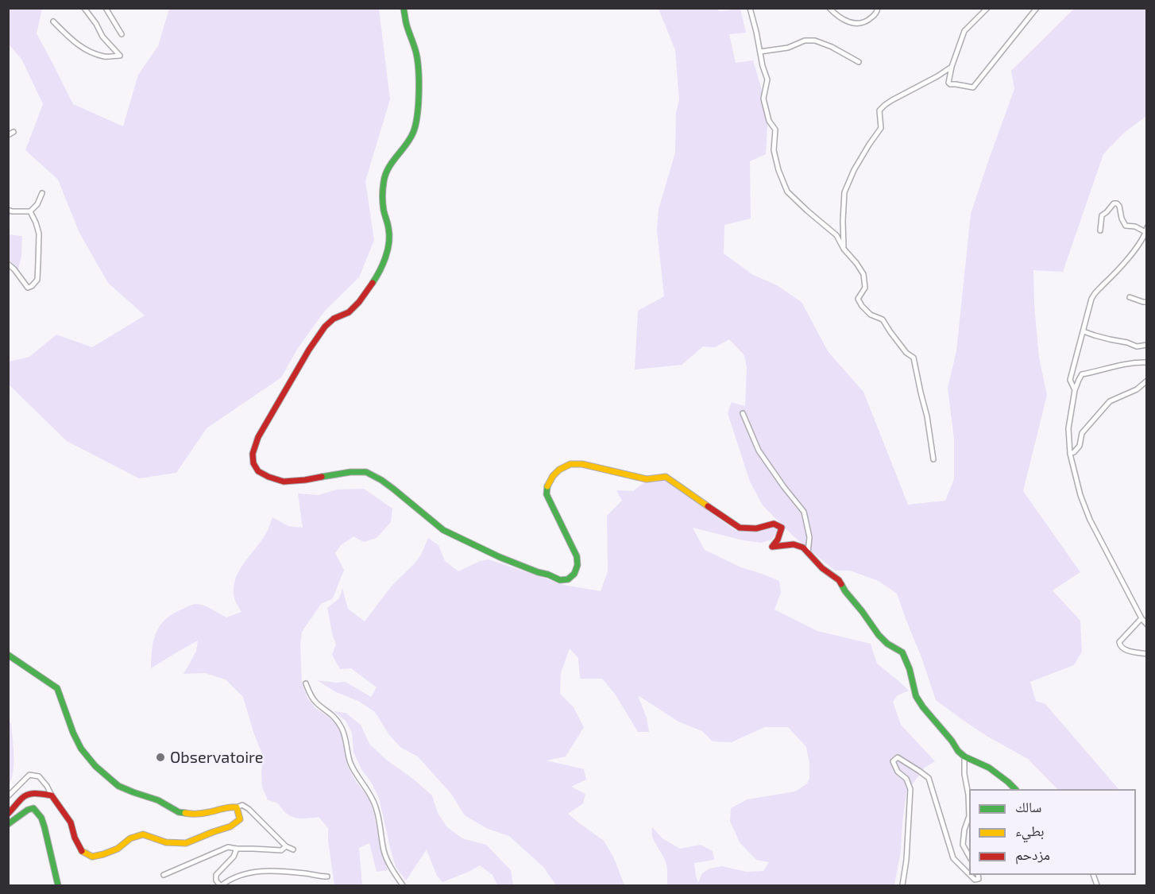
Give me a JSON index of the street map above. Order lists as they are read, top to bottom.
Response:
{
  "places": ["Observatoire"],
  "legend": ["سالك", "بطيء", "مزدحم"]
}
